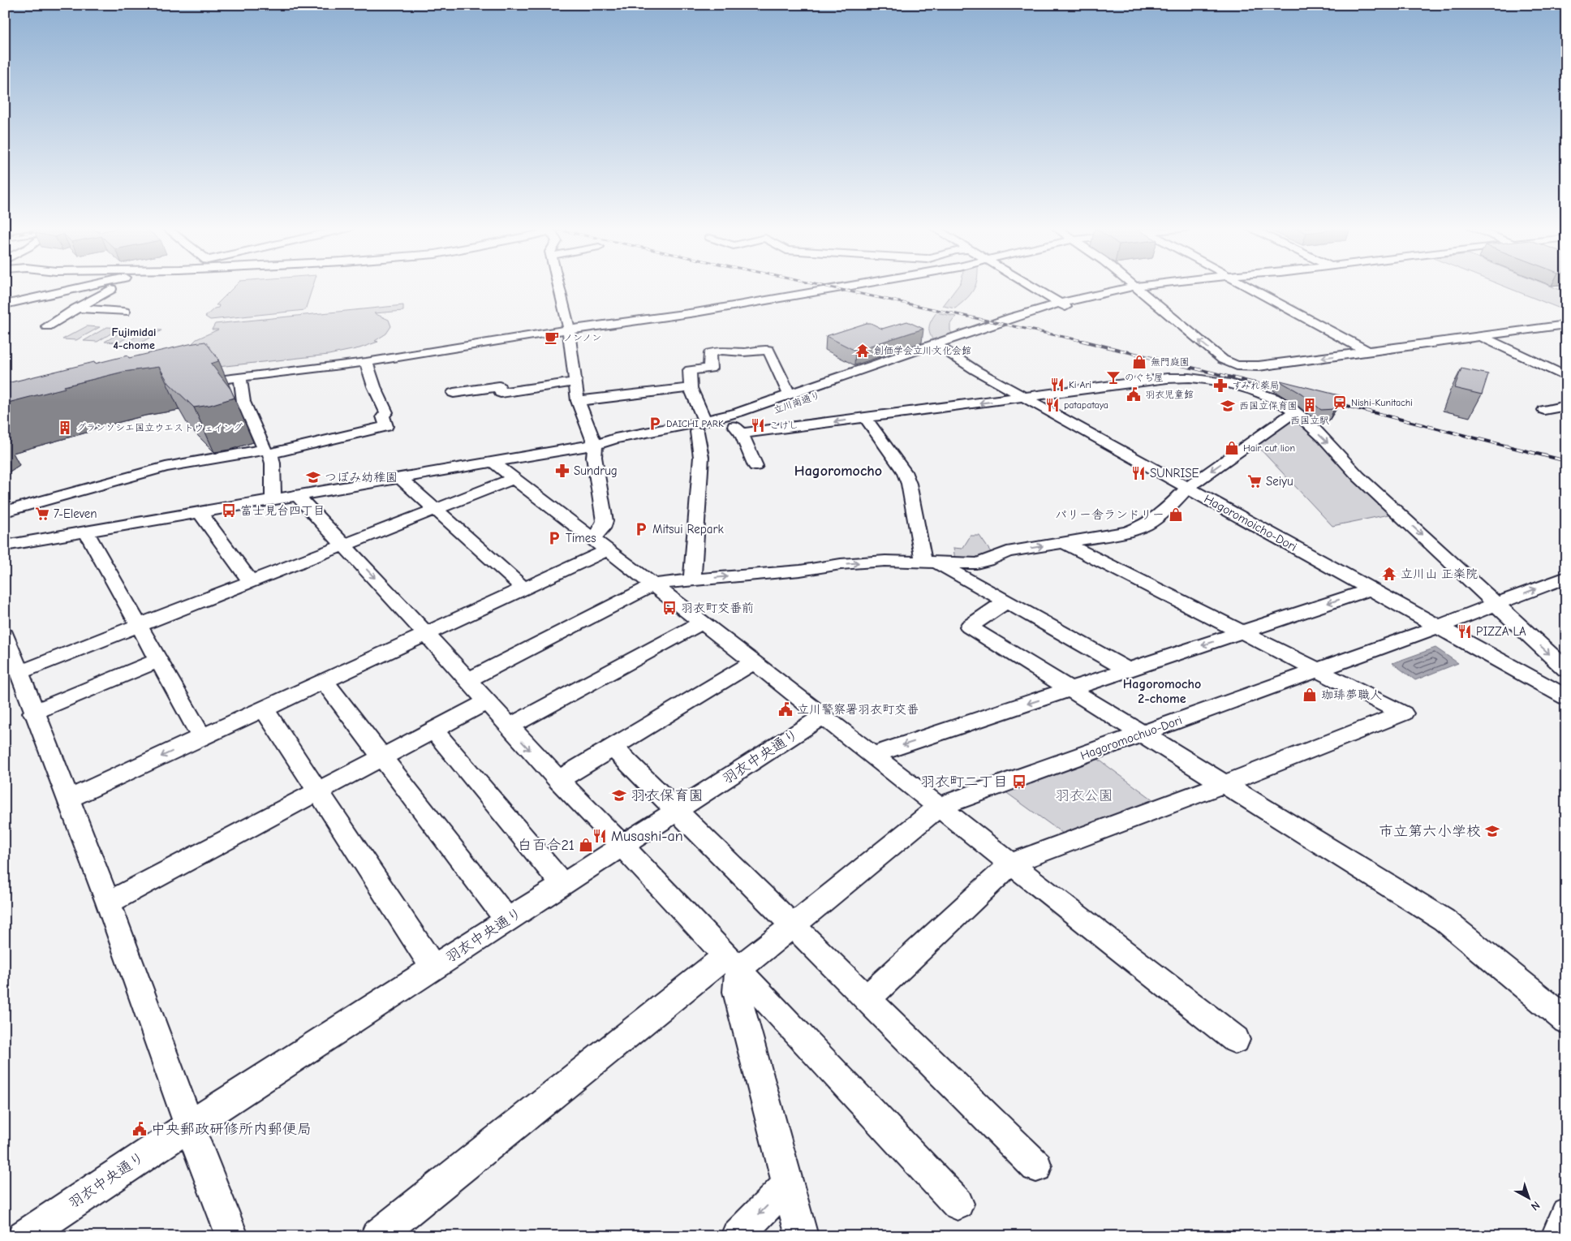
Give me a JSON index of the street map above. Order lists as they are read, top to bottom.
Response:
{
  "streets": {
    "street": [
      "立川南通り",
      "Hagoromoicho-Dori",
      "Hagoromochuo-Dori",
      "羽衣中央通り"
    ]
  },
  "crossings": [
    ["立川南通り", "Hagoromoicho-Dori"],
    ["Hagoromoicho-Dori", "Hagoromochuo-Dori"]
  ],
  "districts": ["Fujimidai 4-chome", "Hagoromocho", "Hagoromocho 2-chome"],
  "parks": ["羽衣公園"],
  "places": {
    "cafe": ["ノンノン"],
    "temple": ["創価学会立川文化会館", "立川山 正楽院"],
    "shop": [
      "無門庭園",
      "Hair cut lion",
      "パリー舎ランドリー",
      "珈琲夢職人",
      "白百合21"
    ],
    "bar": ["のぐち屋"],
    "restaurant": [
      "Ki Ari",
      "patapataya",
      "こけし",
      "SUNRISE",
      "PIZZA LA",
      "Musashi-an"
    ],
    "pharmacy": ["すみれ薬局", "Sundrug"],
    "public building": ["羽衣児童館", "立川警察署羽衣町交番", "中央郵政研修所内郵便局"],
    "station": ["Nishi-Kunitachi"],
    "building": ["西国立駅", "グランソシエ国立ウエストウェイング"],
    "school or university": [
      "西国立保育園",
      "つぼみ幼稚園",
      "羽衣保育園",
      "市立第六小学校"
    ],
    "parking": ["DAICHI PARK", "Mitsui Repark", "Times"],
    "supermarket": ["Seiyu", "7-Eleven"],
    "bus stop": ["富士見台四丁目", "羽衣町交番前", "羽衣町二丁目"]
  },
  "north": "bottom right"
}
